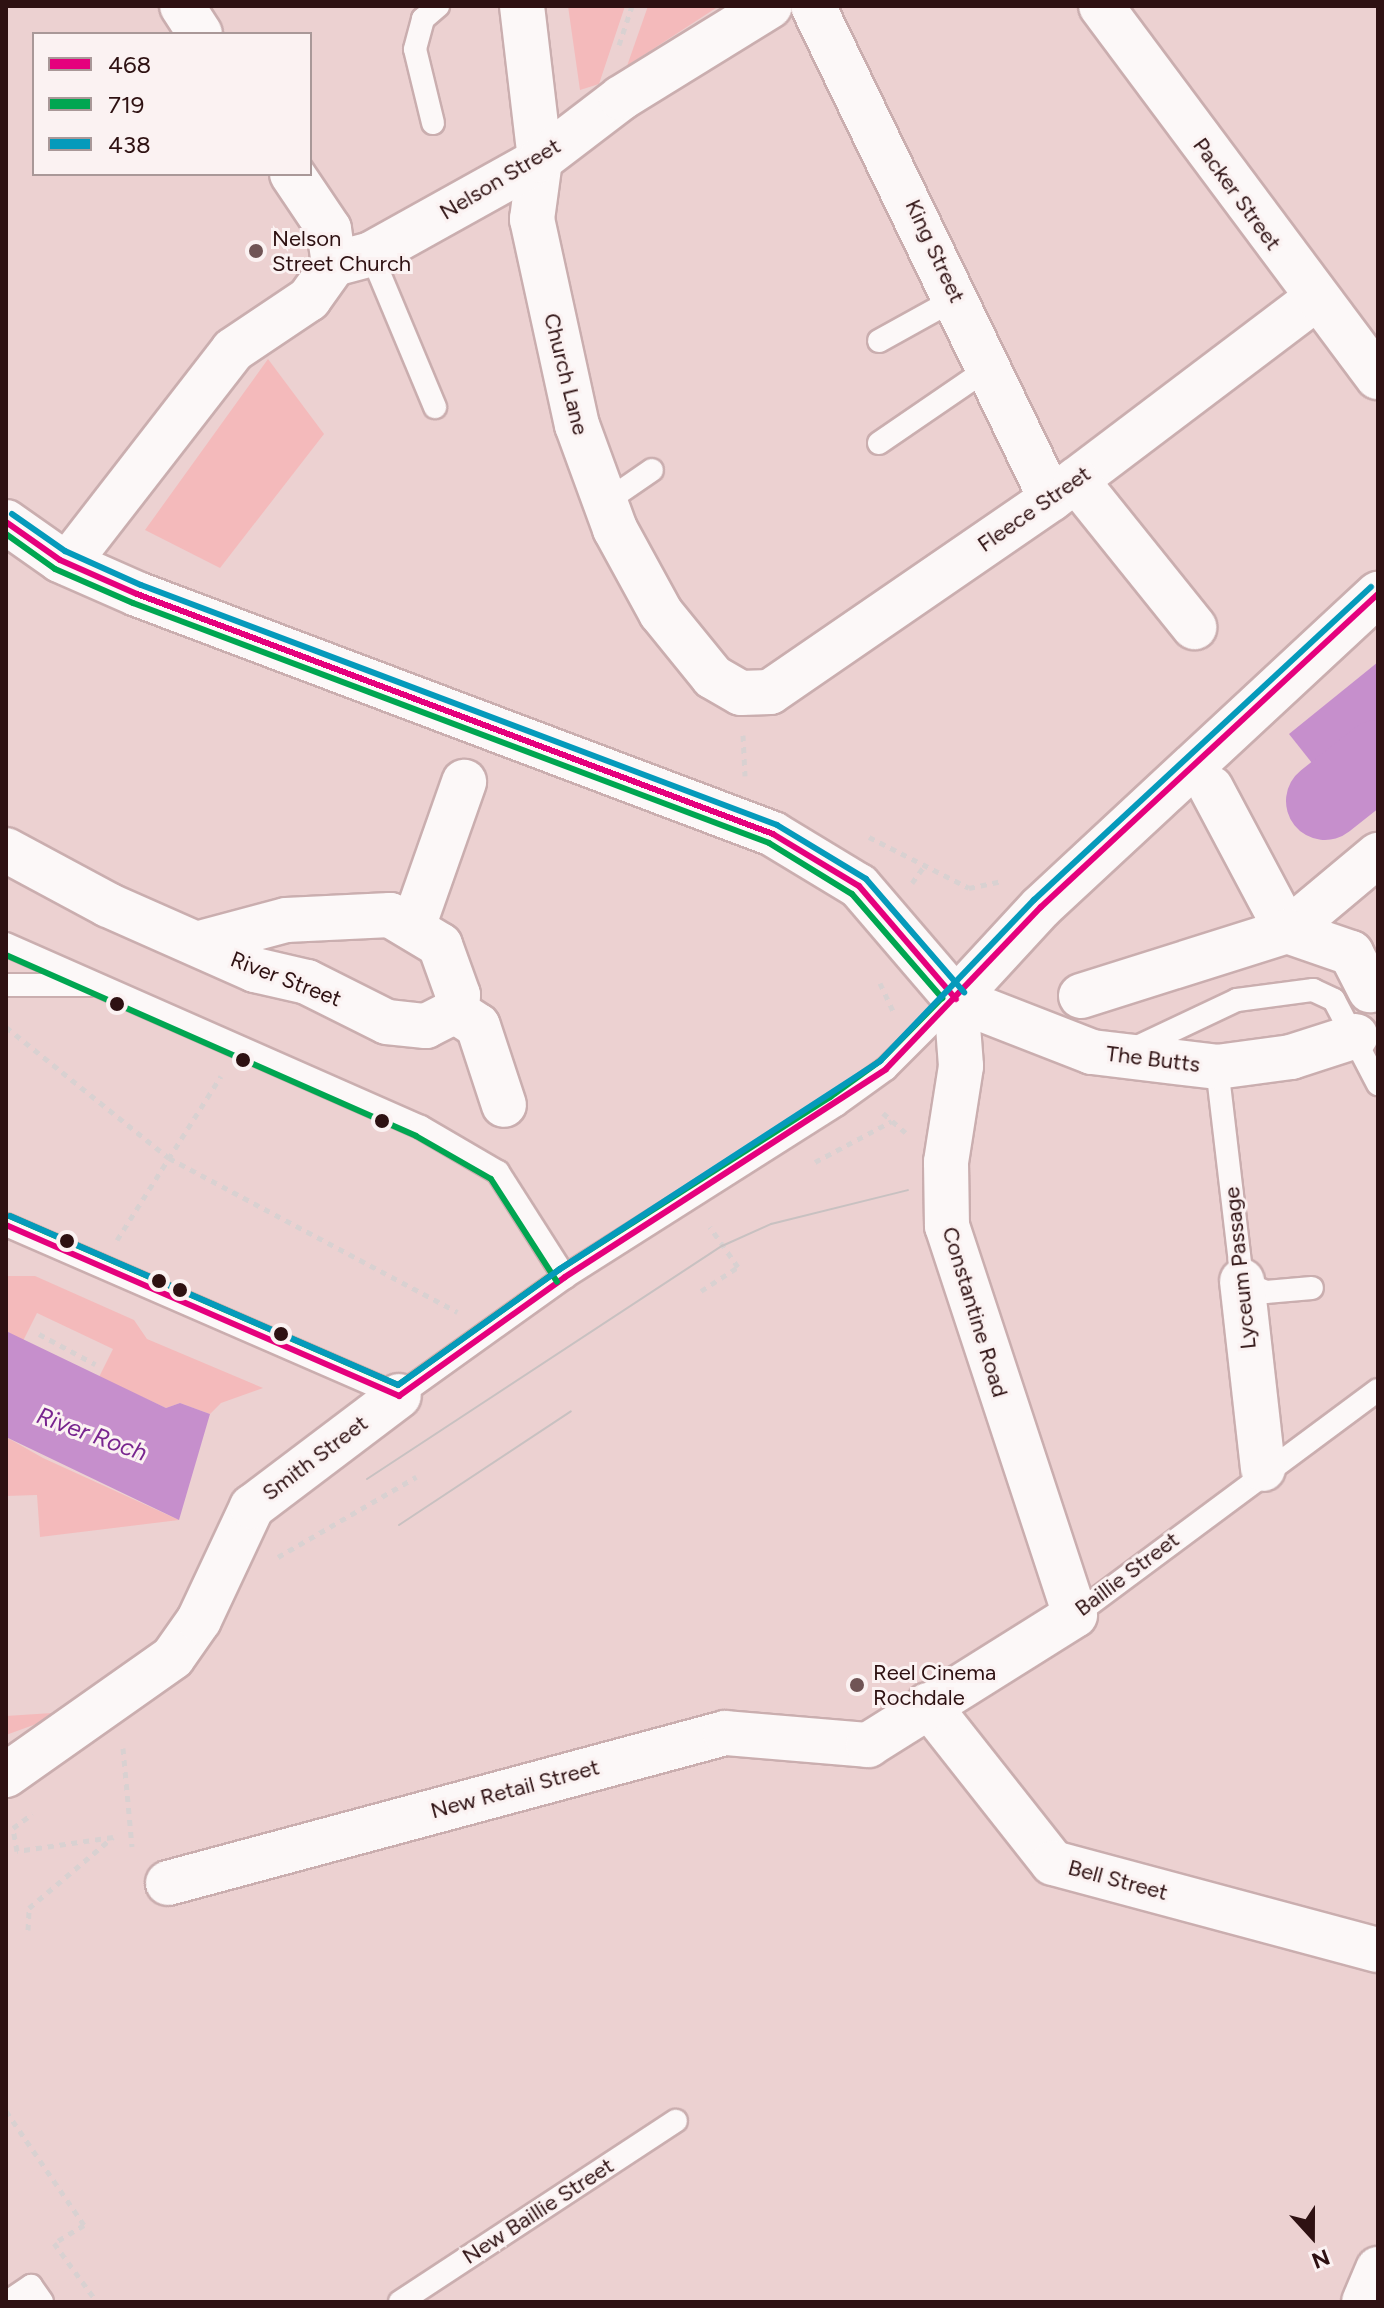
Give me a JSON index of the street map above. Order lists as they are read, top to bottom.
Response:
{
  "streets": {
    "street": [
      "Nelson Street",
      "Packer Street",
      "King Street",
      "Church Lane",
      "Fleece Street",
      "River Street",
      "The Butts",
      "Lyceum Passage",
      "Constantine Road",
      "Smith Street",
      "Baillie Street",
      "New Retail Street",
      "Bell Street"
    ],
    "lane": ["New Baillie Street"]
  },
  "crossings": [
    ["Nelson Street", "Church Lane"],
    ["Packer Street", "Fleece Street"],
    ["King Street", "Fleece Street"],
    ["Church Lane", "Fleece Street"],
    ["The Butts", "Lyceum Passage"],
    ["The Butts", "Constantine Road"],
    ["The Butts", "Smith Street"],
    ["Lyceum Passage", "Baillie Street"],
    ["Constantine Road", "Smith Street"],
    ["Constantine Road", "Baillie Street"],
    ["Baillie Street", "New Retail Street"],
    ["Baillie Street", "Bell Street"]
  ],
  "water": ["River Roch"],
  "places": ["Nelson Street Church", "Reel Cinema Rochdale"],
  "lines": ["transit line 438", "transit line 468", "transit line 719"],
  "legend": ["468", "719", "438"],
  "north": "bottom"
}
